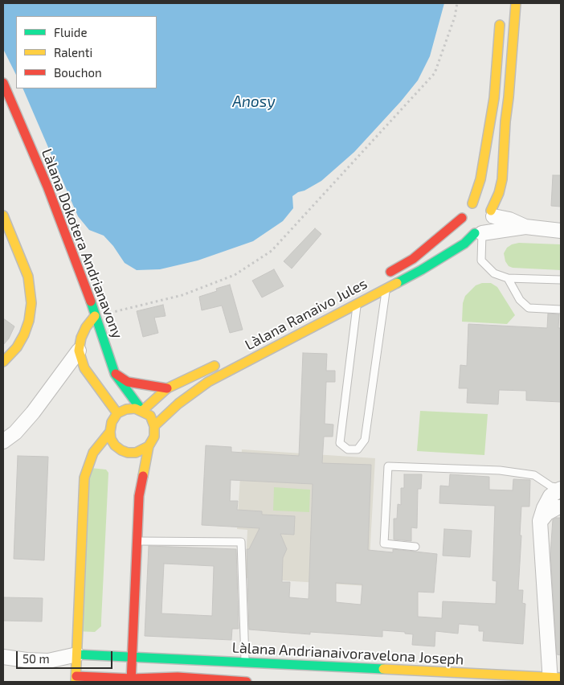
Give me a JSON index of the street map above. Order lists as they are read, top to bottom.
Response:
{
  "streets": {
    "main road": ["Làlana Dokotera Andrianavony", "Làlana Ranaivo Jules", "Làlana Andrianaivoravelona Joseph"]
  },
  "crossings": [
    ["Làlana Dokotera Andrianavony", "Làlana Ranaivo Jules"]
  ],
  "water": ["Anosy"],
  "legend": ["Fluide", "Ralenti", "Bouchon"],
  "scale_bar": "50 m"
}
